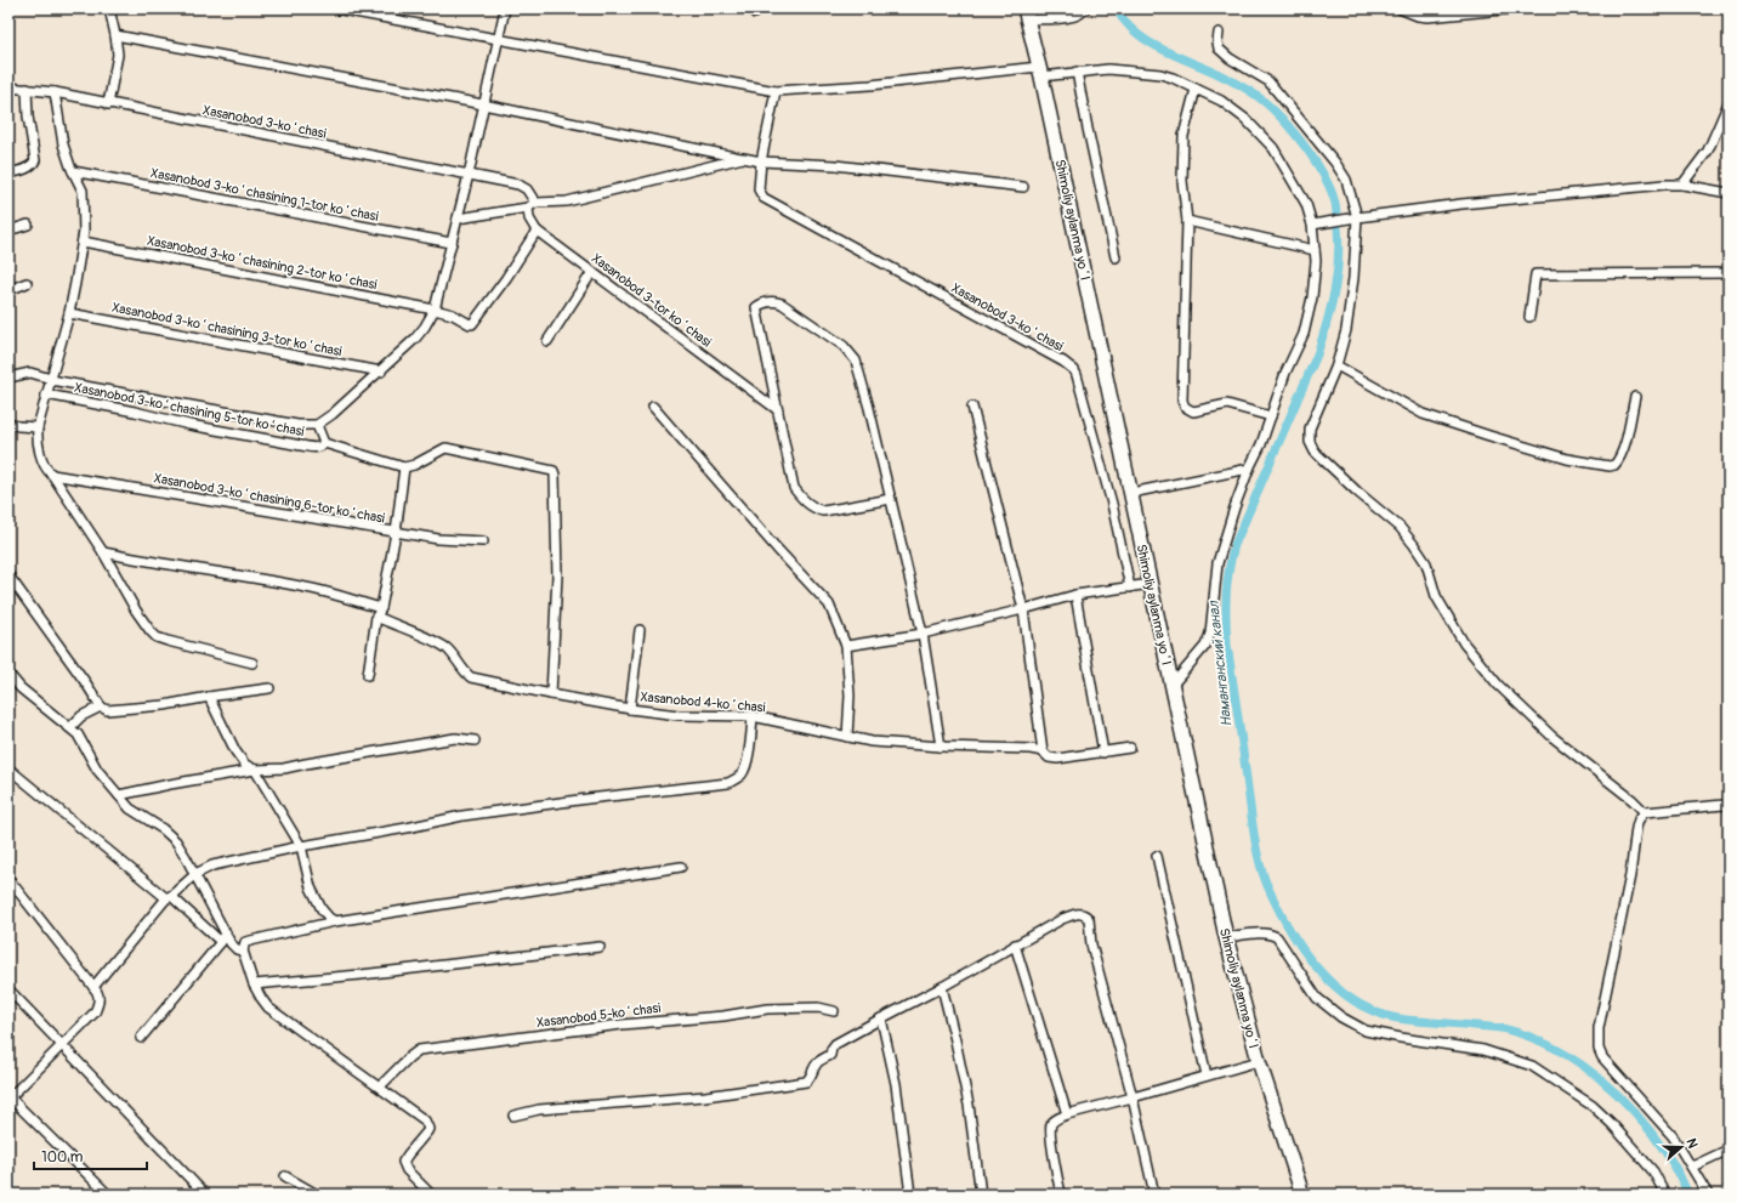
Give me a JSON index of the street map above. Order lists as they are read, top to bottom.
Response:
{
  "streets": {
    "main road": ["Shimoliy aylanma yoʻl"],
    "street": [
      "Xasanobod 3-koʻchasi",
      "Xasanobod 3-koʻchasining 1-tor koʻchasi",
      "Xasanobod 3-koʻchasining 2-tor koʻchasi",
      "Xasanobod 3-tor koʻchasi",
      "Xasanobod 3-koʻchasining 3-tor koʻchasi",
      "Xasanobod 3-koʻchasining 5-tor koʻchasi",
      "Xasanobod 3-koʻchasining 6-tor koʻchasi",
      "Xasanobod 4-koʻchasi",
      "Xasanobod 5-koʻchasi"
    ]
  },
  "crossings": [
    ["Xasanobod 3-koʻchasining 2-tor koʻchasi", "Xasanobod 3-tor koʻchasi"]
  ],
  "water": ["Наманганский канал"],
  "scale_bar": "100 m",
  "north": "right"
}
